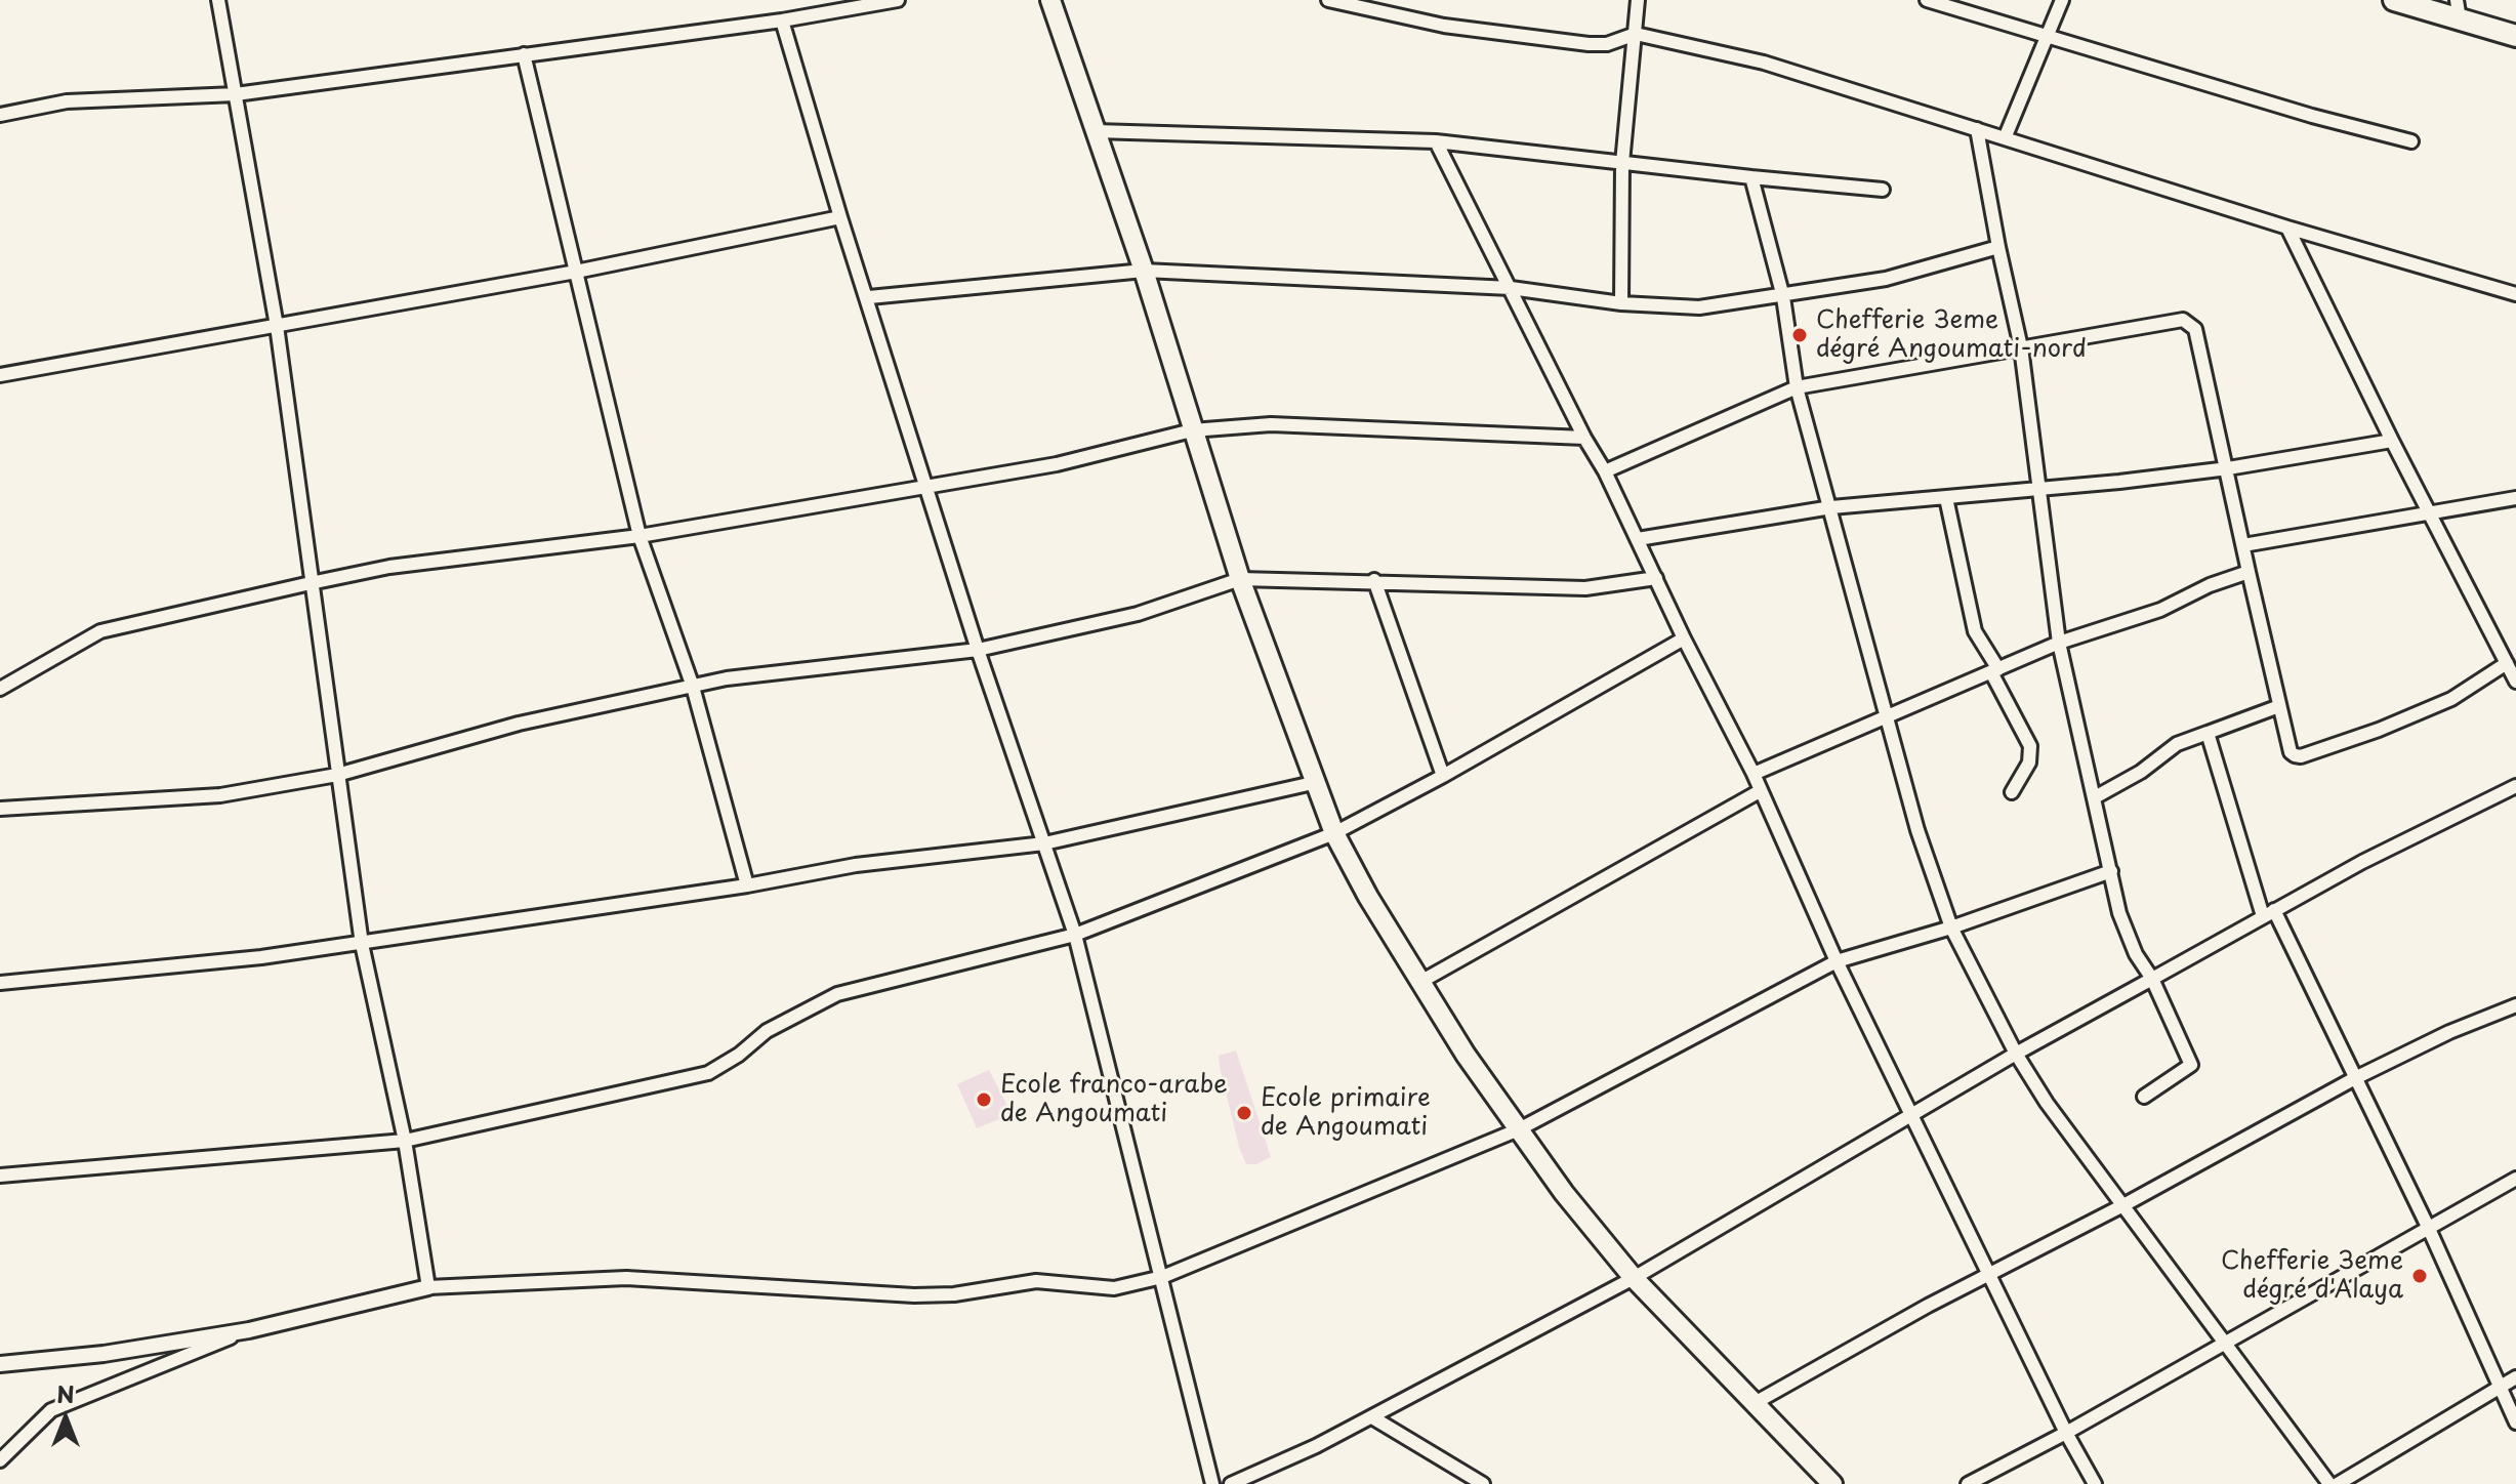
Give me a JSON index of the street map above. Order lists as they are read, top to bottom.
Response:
{
  "places": [
    "Chefferie 3eme dégré Angoumati-nord",
    "Ecole franco-arabe de Angoumati",
    "Ecole primaire de Angoumati",
    "Chefferie 3eme dégré d'Alaya"
  ],
  "north": "top"
}
